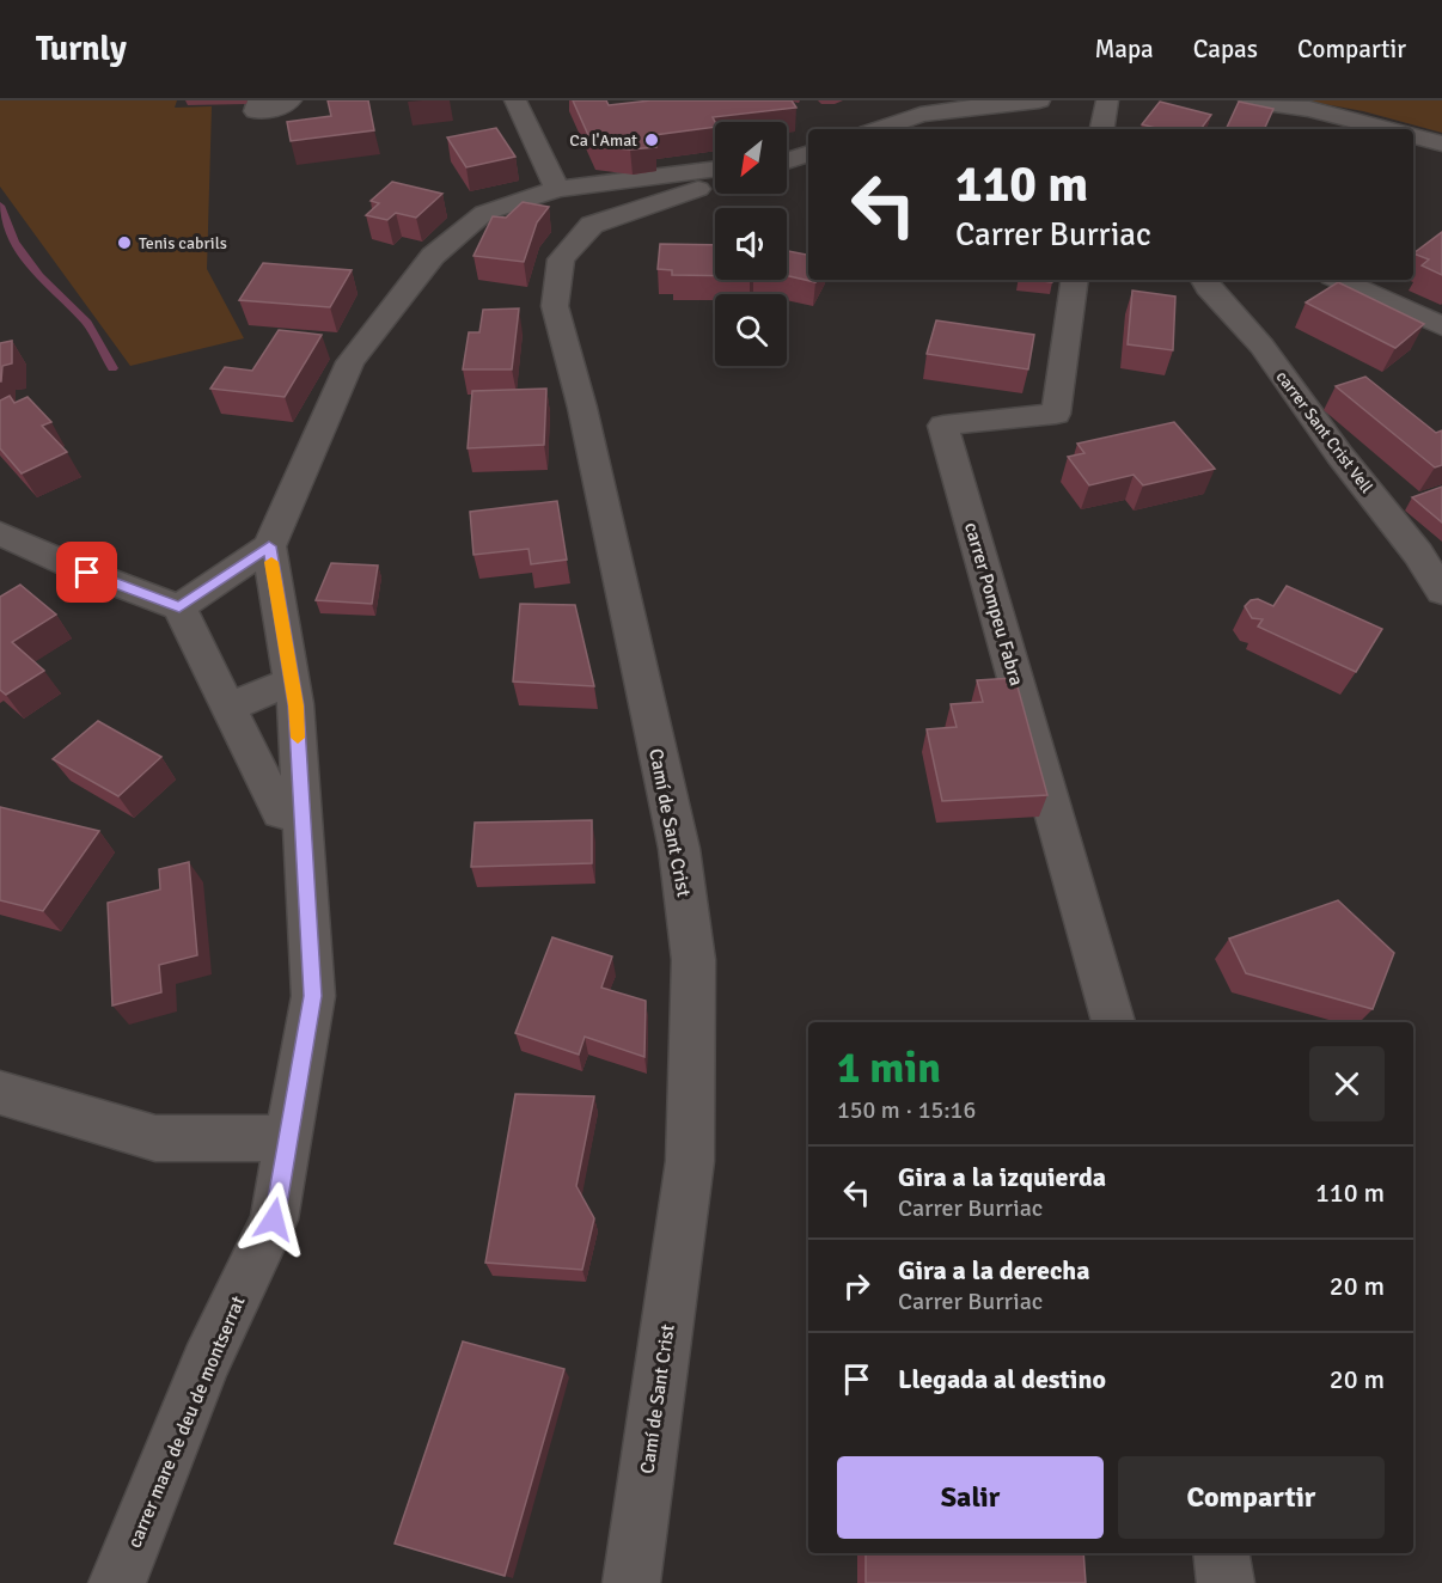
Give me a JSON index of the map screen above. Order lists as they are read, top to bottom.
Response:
{
  "streets": {
    "street": [
      "carrer Sant Crist Vell",
      "carrer Pompeu Fabra",
      "Camí de Sant Crist",
      "carrer mare de deu de montserrat"
    ]
  },
  "places": ["Ca l'Amat", "Tenis cabrils"],
  "north": "bottom left",
  "page": {
    "header": "Turnly",
    "nav": ["Mapa", "Capas", "Compartir"],
    "turn": ["110 m", "Carrer Burriac"],
    "heading": ["1 min", "150 m · 15:16"],
    "list": [
      {
        "name": "Gira a la izquierda",
        "note": "Carrer Burriac",
        "value": "110 m"
      },
      {
        "name": "Gira a la derecha",
        "note": "Carrer Burriac",
        "value": "20 m"
      },
      {
        "name": "Llegada al destino",
        "value": "20 m"
      }
    ],
    "buttons": ["Salir", "Compartir"]
  }
}
